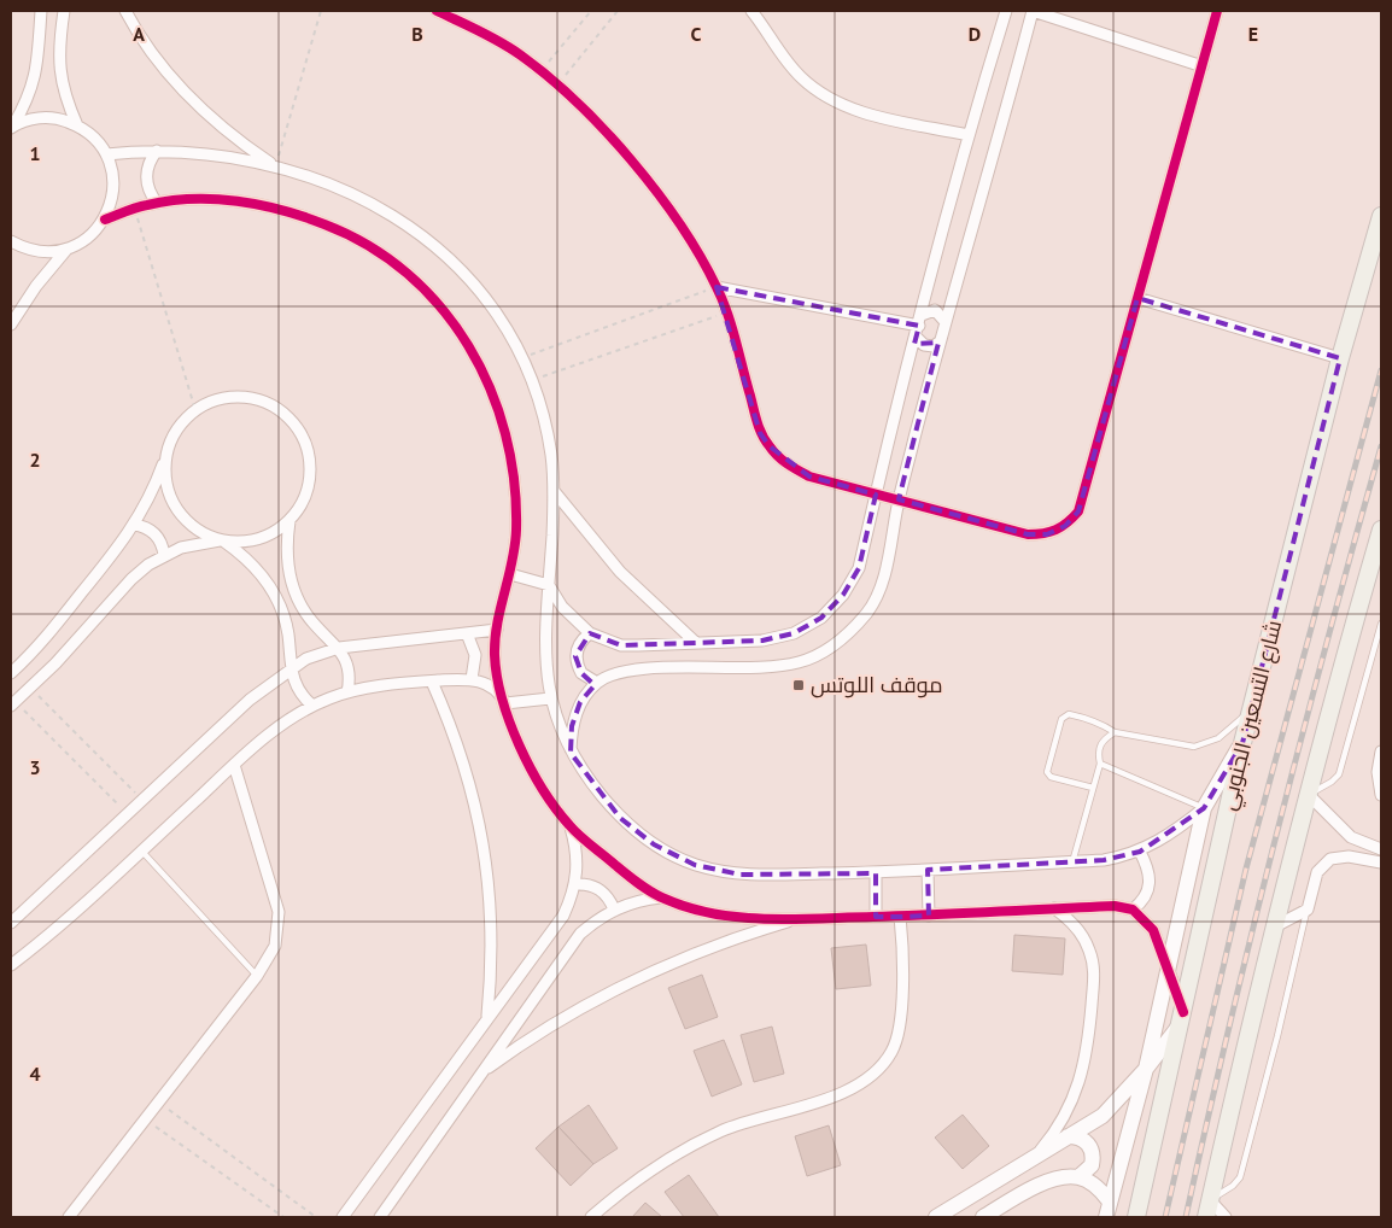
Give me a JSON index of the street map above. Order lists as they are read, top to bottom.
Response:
{
  "streets": {
    "main road": ["شارع التسعين الجنوبي"]
  },
  "places": {
    "transit": ["موقف اللوتس"]
  },
  "grid": {
    "columns": [
      "A",
      "B",
      "C",
      "D",
      "E"
    ],
    "rows": [
      "1",
      "2",
      "3",
      "4"
    ]
  }
}
